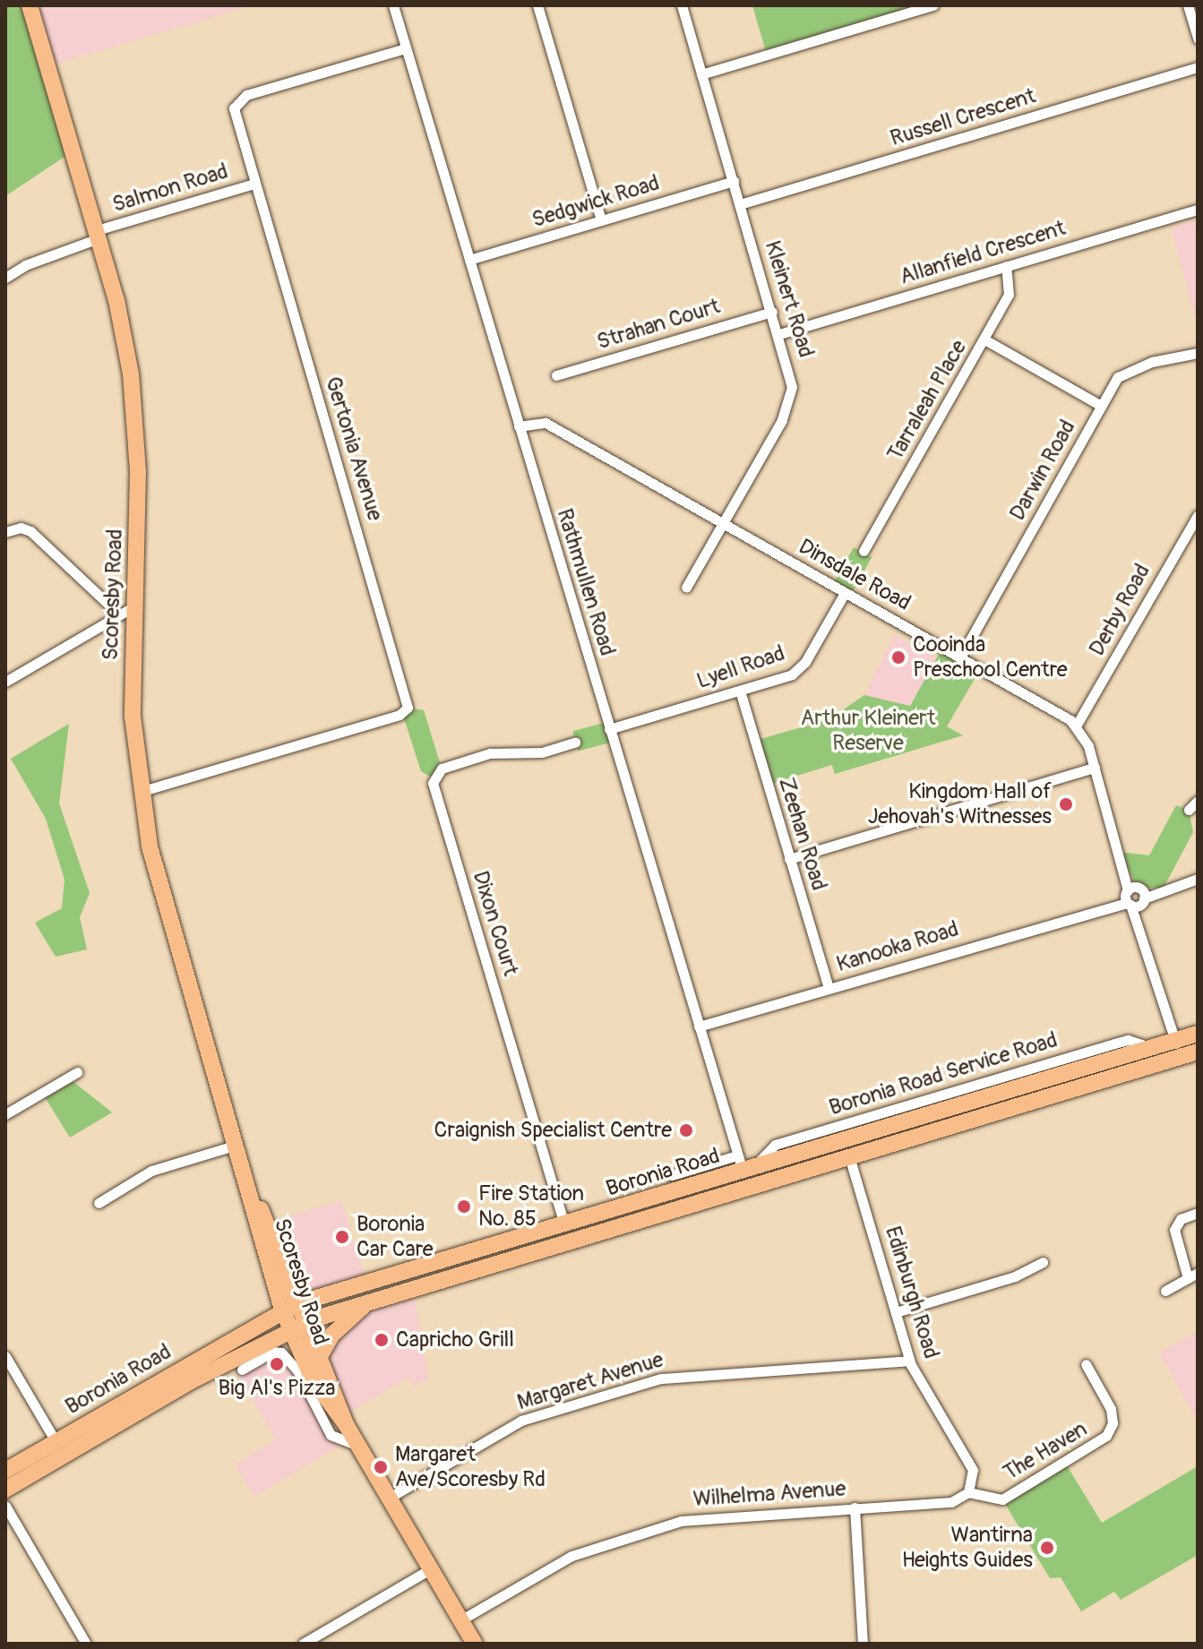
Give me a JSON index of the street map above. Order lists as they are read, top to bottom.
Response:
{
  "streets": {
    "main road": ["Scoresby Road", "Boronia Road"],
    "street": [
      "Russell Crescent",
      "Salmon Road",
      "Sedgwick Road",
      "Allanfield Crescent",
      "Kleinert Road",
      "Strahan Court",
      "Tarraleah Place",
      "Gertonia Avenue",
      "Darwin Road",
      "Dinsdale Road",
      "Rathmullen Road",
      "Derby Road",
      "Lyell Road",
      "Zeehan Road",
      "Dixon Court",
      "Kanooka Road",
      "Boronia Road Service Road",
      "Edinburgh Road",
      "Margaret Avenue",
      "The Haven",
      "Wilhelma Avenue"
    ]
  },
  "crossings": [
    ["Russell Crescent", "Kleinert Road"],
    ["Salmon Road", "Gertonia Avenue"],
    ["Salmon Road", "Scoresby Road"],
    ["Sedgwick Road", "Kleinert Road"],
    ["Sedgwick Road", "Rathmullen Road"],
    ["Allanfield Crescent", "Kleinert Road"],
    ["Allanfield Crescent", "Tarraleah Place"],
    ["Kleinert Road", "Strahan Court"],
    ["Kleinert Road", "Dinsdale Road"],
    ["Gertonia Avenue", "Rathmullen Road"],
    ["Gertonia Avenue", "Scoresby Road"],
    ["Darwin Road", "Dinsdale Road"],
    ["Dinsdale Road", "Rathmullen Road"],
    ["Dinsdale Road", "Derby Road"],
    ["Dinsdale Road", "Lyell Road"],
    ["Rathmullen Road", "Lyell Road"],
    ["Rathmullen Road", "Kanooka Road"],
    ["Rathmullen Road", "Boronia Road Service Road"],
    ["Rathmullen Road", "Boronia Road"],
    ["Scoresby Road", "Boronia Road"],
    ["Scoresby Road", "Margaret Avenue"],
    ["Scoresby Road", "Wilhelma Avenue"],
    ["Lyell Road", "Zeehan Road"],
    ["Zeehan Road", "Kanooka Road"],
    ["Dixon Court", "Boronia Road"],
    ["Boronia Road Service Road", "Boronia Road"],
    ["Boronia Road", "Edinburgh Road"],
    ["Edinburgh Road", "Margaret Avenue"],
    ["Edinburgh Road", "The Haven"],
    ["Edinburgh Road", "Wilhelma Avenue"],
    ["The Haven", "Wilhelma Avenue"]
  ],
  "parks": ["Arthur Kleinert Reserve"],
  "places": [
    "Cooinda Preschool Centre",
    "Kingdom Hall of Jehovah's Witnesses",
    "Craignish Specialist Centre",
    "Fire Station No. 85",
    "Boronia Car Care",
    "Capricho Grill",
    "Big Al's Pizza",
    "Margaret Ave/Scoresby Rd",
    "Wantirna Heights Guides"
  ]
}
